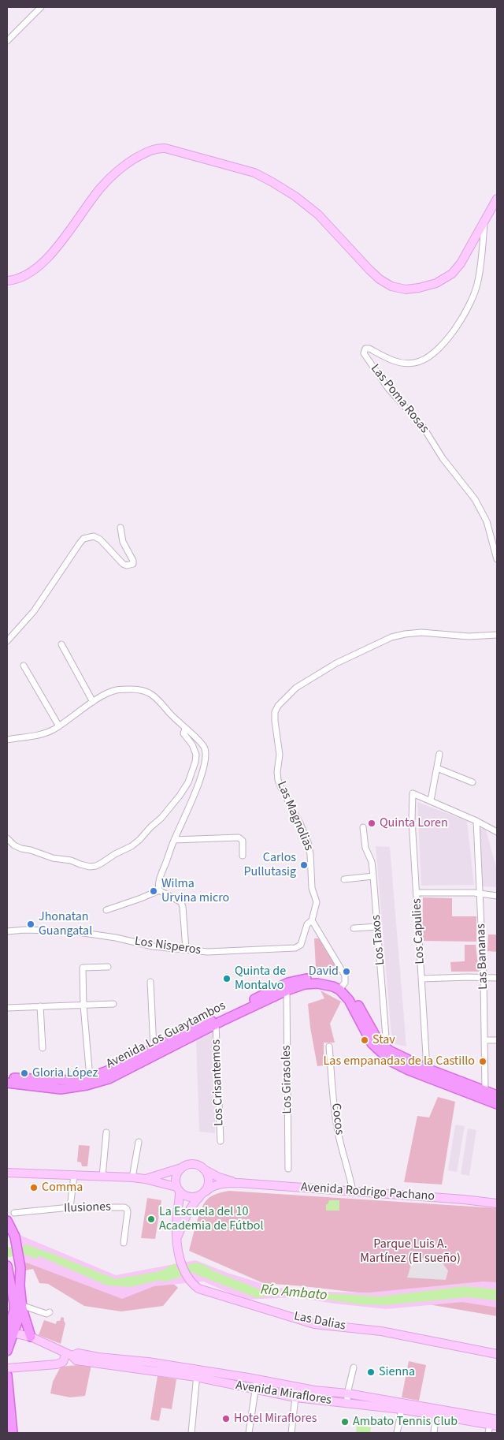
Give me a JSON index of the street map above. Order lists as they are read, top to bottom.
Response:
{
  "streets": {
    "main road": [
      "Avenida Los Guaytambos",
      "Avenida Rodrigo Pachano",
      "Las Dalias",
      "Avenida Miraflores"
    ],
    "street": [
      "Las Poma Rosas",
      "Las Magnolias",
      "Los Capulies",
      "Los Taxos",
      "Los Nisperos",
      "Las Bananas",
      "Los Girasoles",
      "Los Crisantemos",
      "Cocos",
      "Ilusiones"
    ]
  },
  "crossings": [
    ["Las Magnolias", "Los Nisperos"],
    ["Avenida Los Guaytambos", "Los Girasoles"],
    ["Avenida Los Guaytambos", "Los Crisantemos"],
    ["Cocos", "Avenida Rodrigo Pachano"],
    ["Avenida Rodrigo Pachano", "Las Dalias"]
  ],
  "water": ["Río Ambato"],
  "parks": ["Parque Luis A. Martínez (El sueño)"],
  "places": [
    "Quinta Loren",
    "Carlos Pullutasig",
    "Wilma Urvina micro",
    "Jhonatan Guangatal",
    "David",
    "Quinta de Montalvo",
    "Stav",
    "Las empanadas de la Castillo",
    "Gloria López",
    "Comma",
    "La Escuela del 10 Academia de Fútbol",
    "Sienna",
    "Hotel Miraflores",
    "Ambato Tennis Club"
  ]
}
